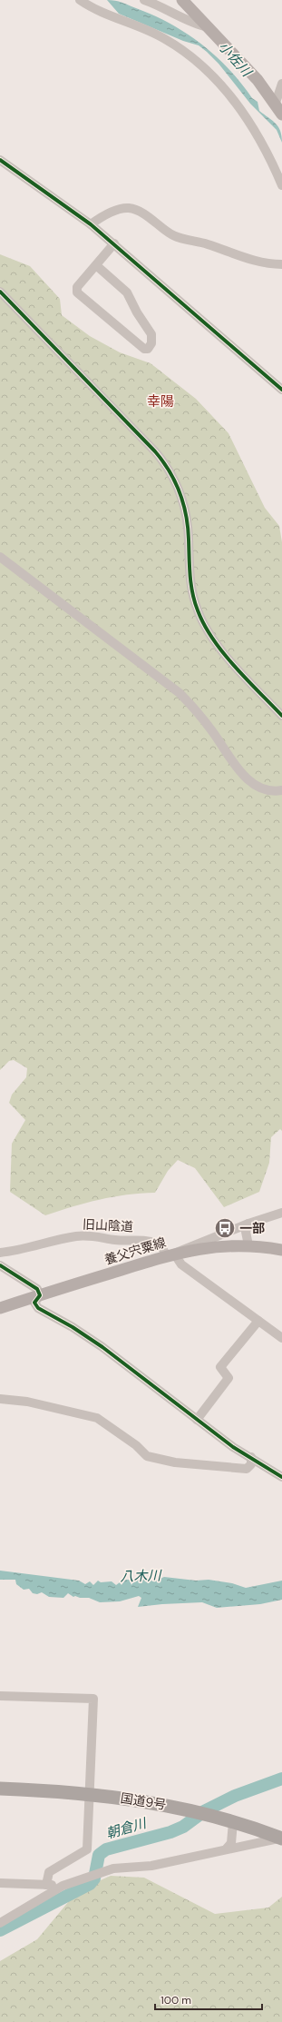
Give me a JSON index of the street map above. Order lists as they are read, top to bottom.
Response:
{
  "streets": {
    "highway": ["国道9号"],
    "main road": ["養父宍粟線"],
    "street": ["旧山陰道"]
  },
  "crossings": [
    ["旧山陰道", "養父宍粟線"]
  ],
  "districts": ["幸陽"],
  "water": ["小佐川", "八木川", "朝倉川"],
  "places": {
    "bus stop": ["一部"]
  },
  "scale_bar": "100 m"
}
